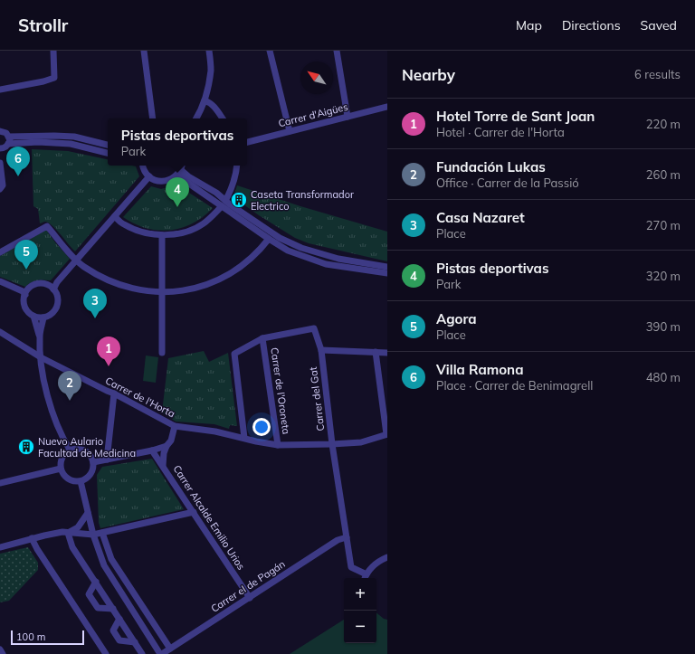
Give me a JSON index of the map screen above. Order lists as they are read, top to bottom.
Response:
{
  "streets": {
    "street": [
      "Carrer d'Aigües",
      "Carrer de l'Oroneta",
      "Carrer de l'Horta",
      "Carrer del Gat",
      "Carrer Alcalde Emilio Urios",
      "Carrer el de Pagán"
    ]
  },
  "crossings": [
    ["Carrer de l'Oroneta", "Carrer de l'Horta"],
    ["Carrer de l'Oroneta", "Carrer del Gat"],
    ["Carrer de l'Horta", "Carrer del Gat"],
    ["Carrer de l'Horta", "Carrer Alcalde Emilio Urios"],
    ["Carrer del Gat", "Carrer el de Pagán"],
    ["Carrer Alcalde Emilio Urios", "Carrer el de Pagán"]
  ],
  "places": {
    "building": ["Caseta Transformador Electrico", "Nuevo Aulario Facultad de Medicina"]
  },
  "scale_bar": "100 m",
  "north": "top left",
  "page": {
    "header": "Strollr",
    "nav": ["Map", "Directions", "Saved"],
    "heading": ["Nearby", "6 results"],
    "list": [
      {
        "mark": "1",
        "name": "Hotel Torre de Sant Joan",
        "note": "Hotel · Carrer de l'Horta",
        "value": "220 m"
      },
      {
        "mark": "2",
        "name": "Fundación Lukas",
        "note": "Office · Carrer de la Passió",
        "value": "260 m"
      },
      {
        "mark": "3",
        "name": "Casa Nazaret",
        "note": "Place",
        "value": "270 m"
      },
      {
        "mark": "4",
        "name": "Pistas deportivas",
        "note": "Park",
        "value": "320 m"
      },
      {
        "mark": "5",
        "name": "Agora",
        "note": "Place",
        "value": "390 m"
      },
      {
        "mark": "6",
        "name": "Villa Ramona",
        "note": "Place · Carrer de Benimagrell",
        "value": "480 m"
      }
    ],
    "popup": ["Pistas deportivas", "Park"],
    "pins": [
      "6",
      "4",
      "5",
      "3",
      "1",
      "2"
    ],
    "map_buttons": ["+", "−"],
    "scale": "100 m"
  }
}
